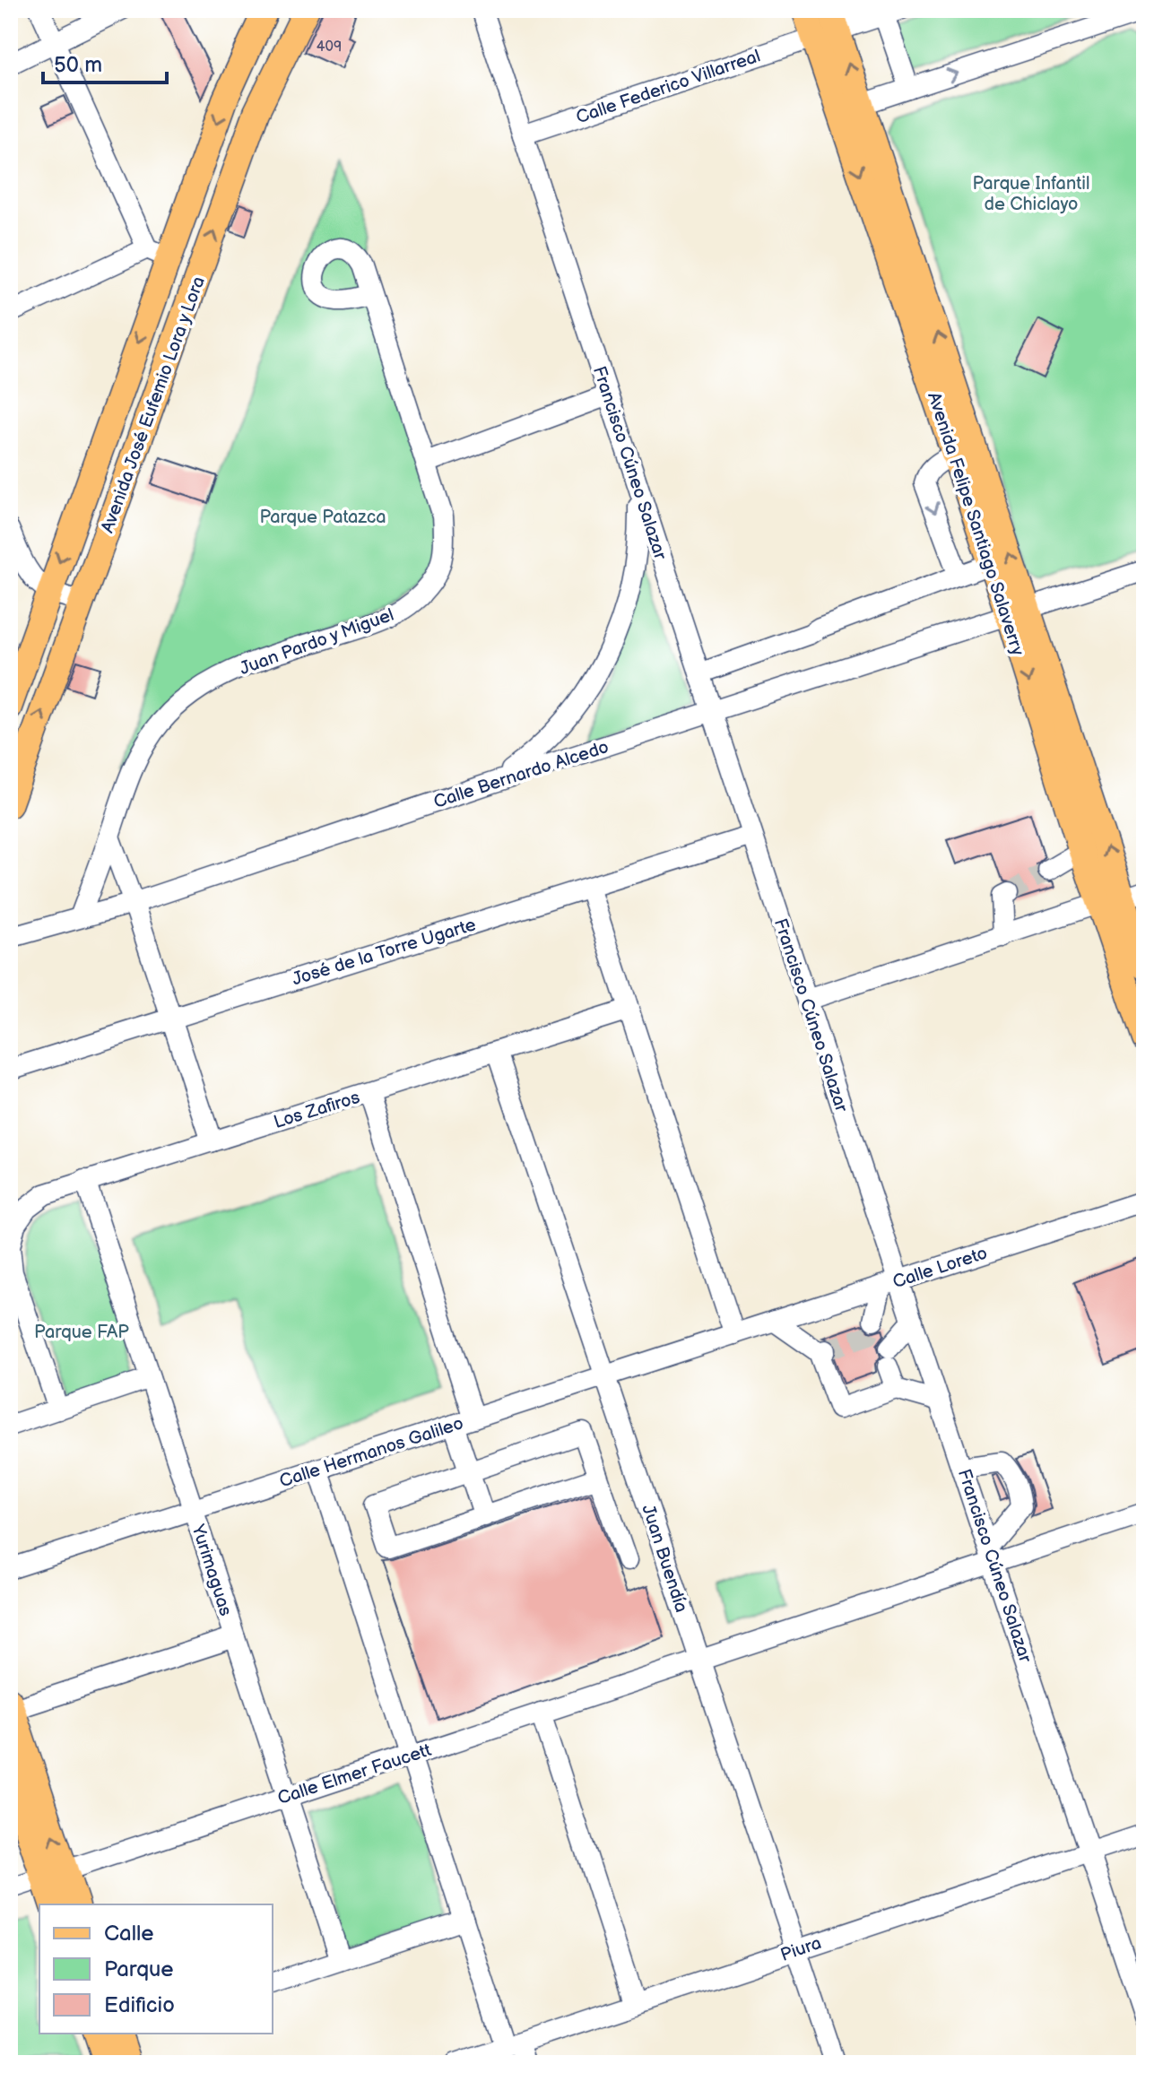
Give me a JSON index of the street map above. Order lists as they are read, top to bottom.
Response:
{
  "streets": {
    "main road": ["Avenida José Eufemio Lora y Lora", "Avenida Felipe Santiago Salaverry"],
    "street": [
      "Calle Federico Villarreal",
      "Francisco Cúneo Salazar",
      "Juan Pardo y Miguel",
      "Calle Bernardo Alcedo",
      "José de la Torre Ugarte",
      "Los Zafiros",
      "Calle Loreto",
      "Calle Hermanos Galileo",
      "Juan Buendía",
      "Yurimaguas",
      "Calle Elmer Faucett",
      "Piura"
    ]
  },
  "crossings": [
    ["Calle Federico Villarreal", "Francisco Cúneo Salazar"],
    ["Calle Federico Villarreal", "Avenida Felipe Santiago Salaverry"],
    ["Francisco Cúneo Salazar", "Calle Bernardo Alcedo"],
    ["Francisco Cúneo Salazar", "José de la Torre Ugarte"],
    ["Francisco Cúneo Salazar", "Calle Loreto"],
    ["Francisco Cúneo Salazar", "Calle Elmer Faucett"],
    ["Francisco Cúneo Salazar", "Piura"],
    ["Avenida Felipe Santiago Salaverry", "Calle Bernardo Alcedo"],
    ["Juan Pardo y Miguel", "Calle Bernardo Alcedo"],
    ["Los Zafiros", "Juan Buendía"],
    ["Los Zafiros", "Yurimaguas"],
    ["Calle Loreto", "Calle Hermanos Galileo"],
    ["Calle Hermanos Galileo", "Juan Buendía"],
    ["Calle Hermanos Galileo", "Yurimaguas"],
    ["Juan Buendía", "Calle Elmer Faucett"],
    ["Juan Buendía", "Piura"],
    ["Yurimaguas", "Calle Elmer Faucett"]
  ],
  "parks": ["Parque Infantil de Chiclayo", "Parque Patazca", "Parque FAP"],
  "house_numbers": ["409"],
  "legend": ["Calle", "Parque", "Edificio"],
  "scale_bar": "50 m"
}
